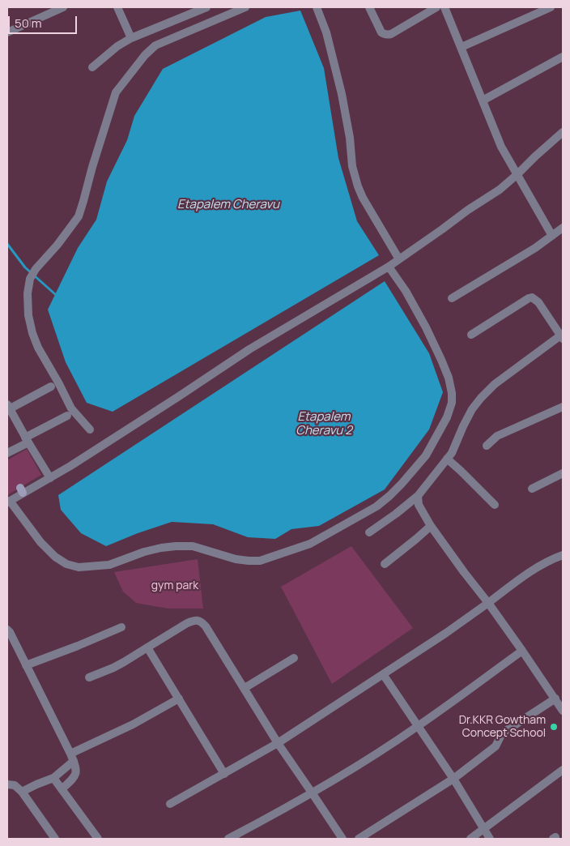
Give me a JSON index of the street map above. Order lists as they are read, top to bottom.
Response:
{
  "water": ["Etapalem Cheravu", "Etapalem Cheravu 2"],
  "parks": ["gym park"],
  "places": ["Dr.KKR Gowtham Concept School"],
  "scale_bar": "50 m"
}
